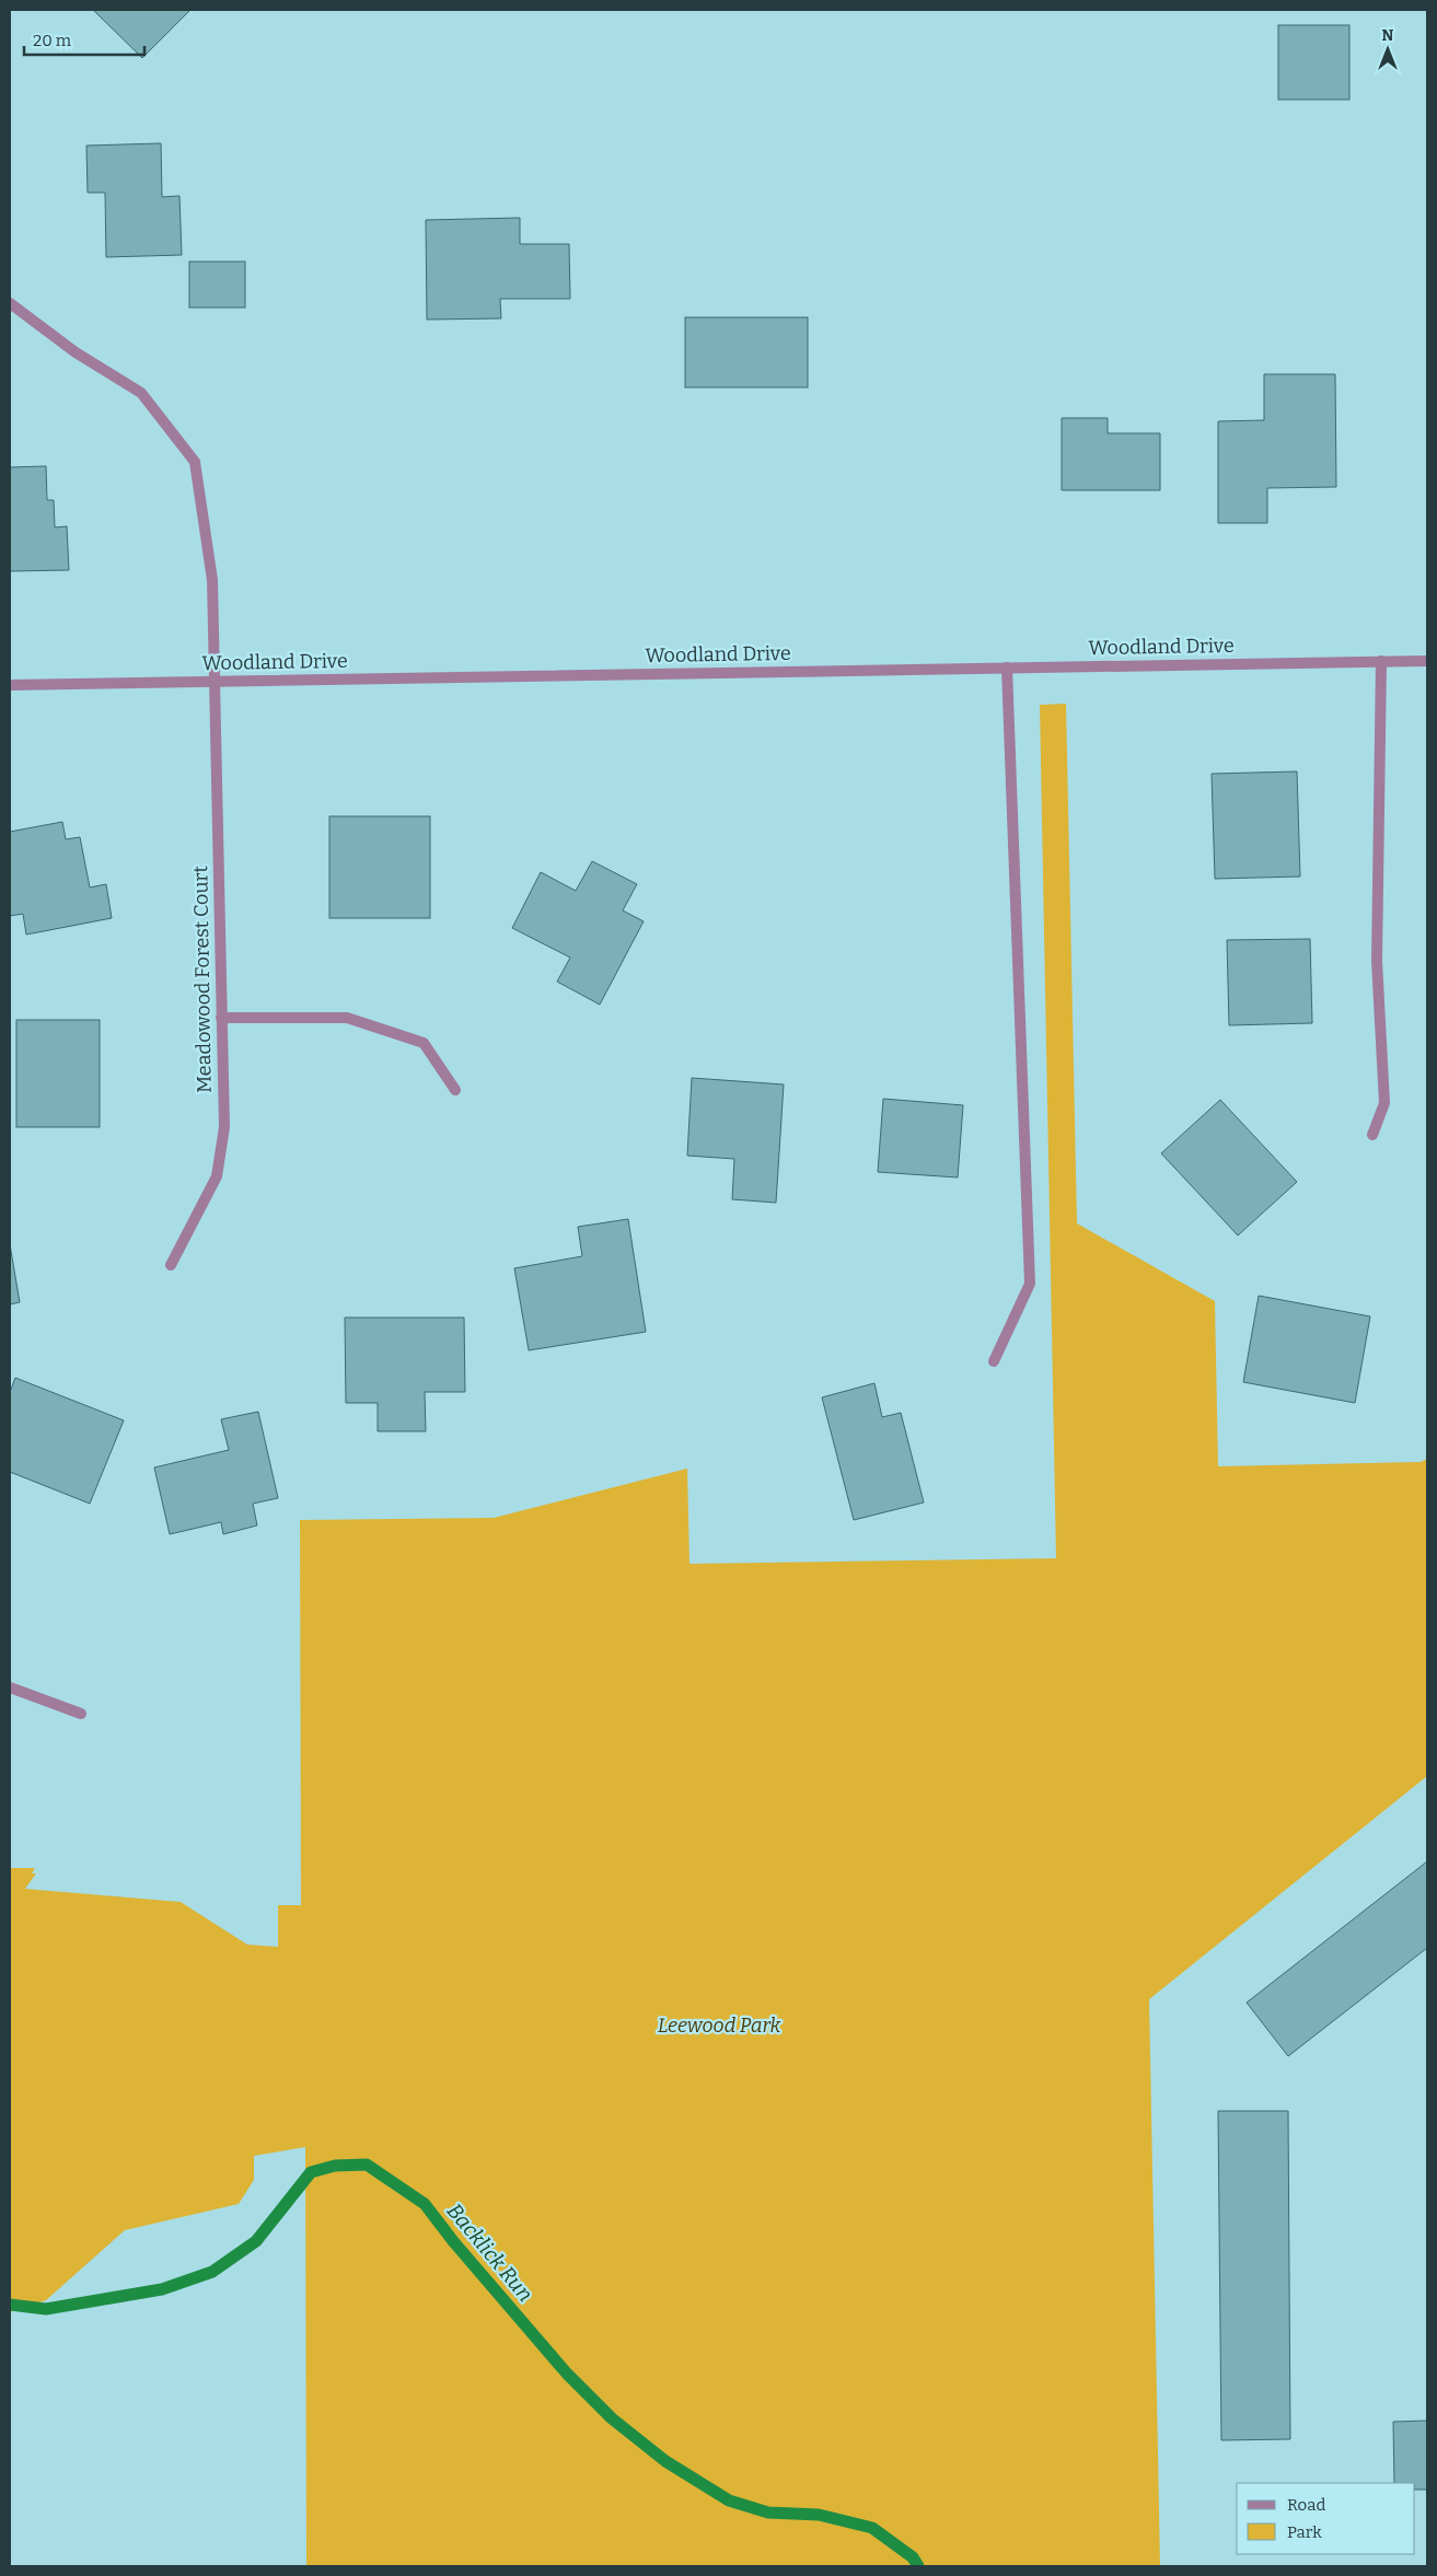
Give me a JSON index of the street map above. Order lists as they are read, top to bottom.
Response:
{
  "streets": {
    "street": ["Woodland Drive", "Meadowood Forest Court"]
  },
  "crossings": [
    ["Woodland Drive", "Meadowood Forest Court"]
  ],
  "water": ["Backlick Run"],
  "parks": ["Leewood Park"],
  "legend": ["Road", "Park"],
  "scale_bar": "20 m",
  "north": "top"
}
